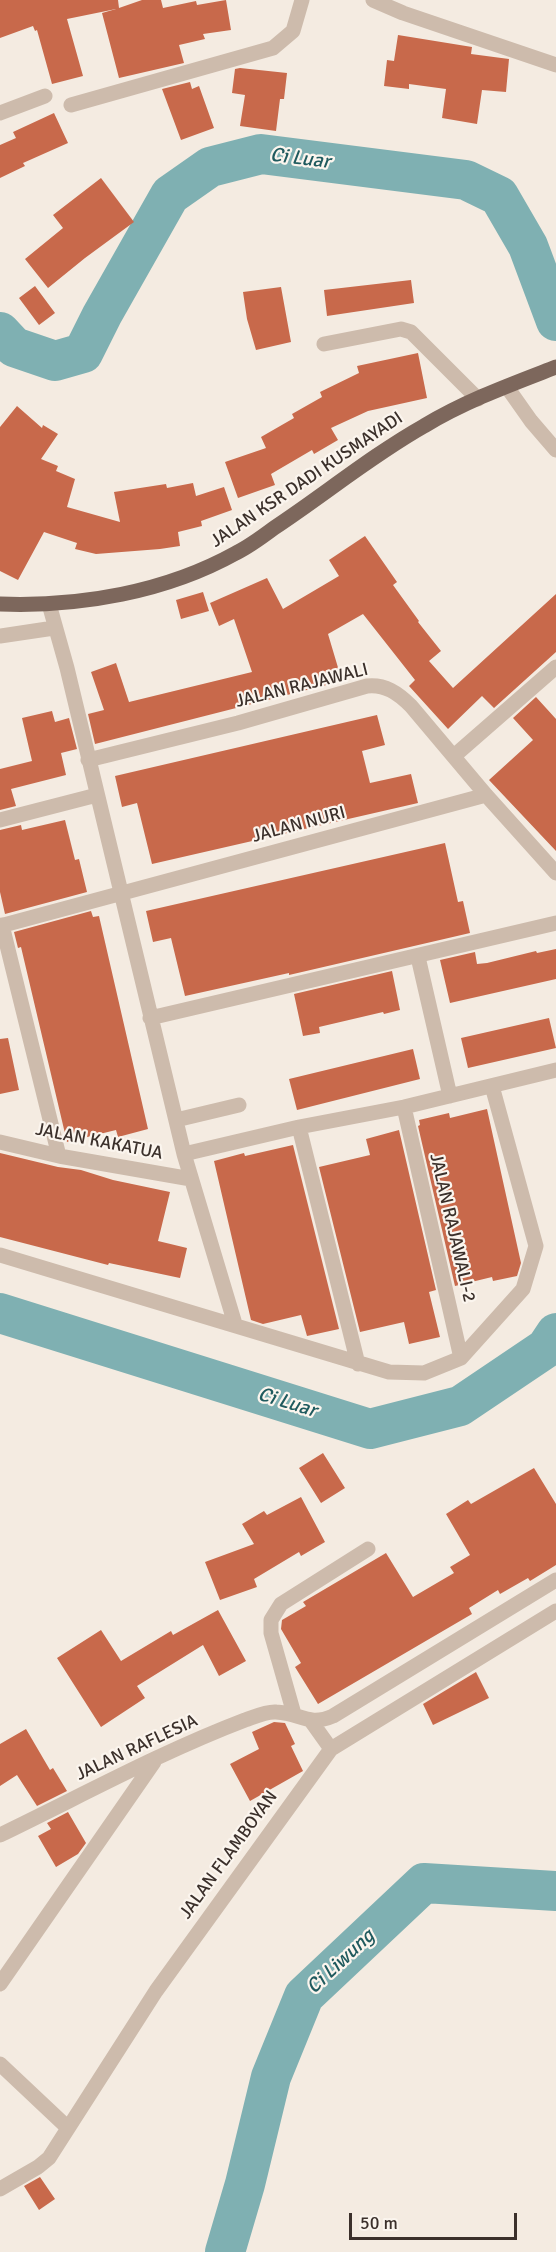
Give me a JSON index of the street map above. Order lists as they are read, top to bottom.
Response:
{
  "streets": {
    "main road": ["JALAN KSR DADI KUSMAYADI"],
    "street": [
      "JALAN RAJAWALI",
      "JALAN NURI",
      "JALAN KAKATUA",
      "JALAN RAJAWALI-2",
      "JALAN RAFLESIA",
      "JALAN FLAMBOYAN"
    ]
  },
  "crossings": [
    ["JALAN RAJAWALI", "JALAN NURI"]
  ],
  "water": ["Ci Luar", "Ci Liwung"],
  "scale_bar": "50 m"
}
